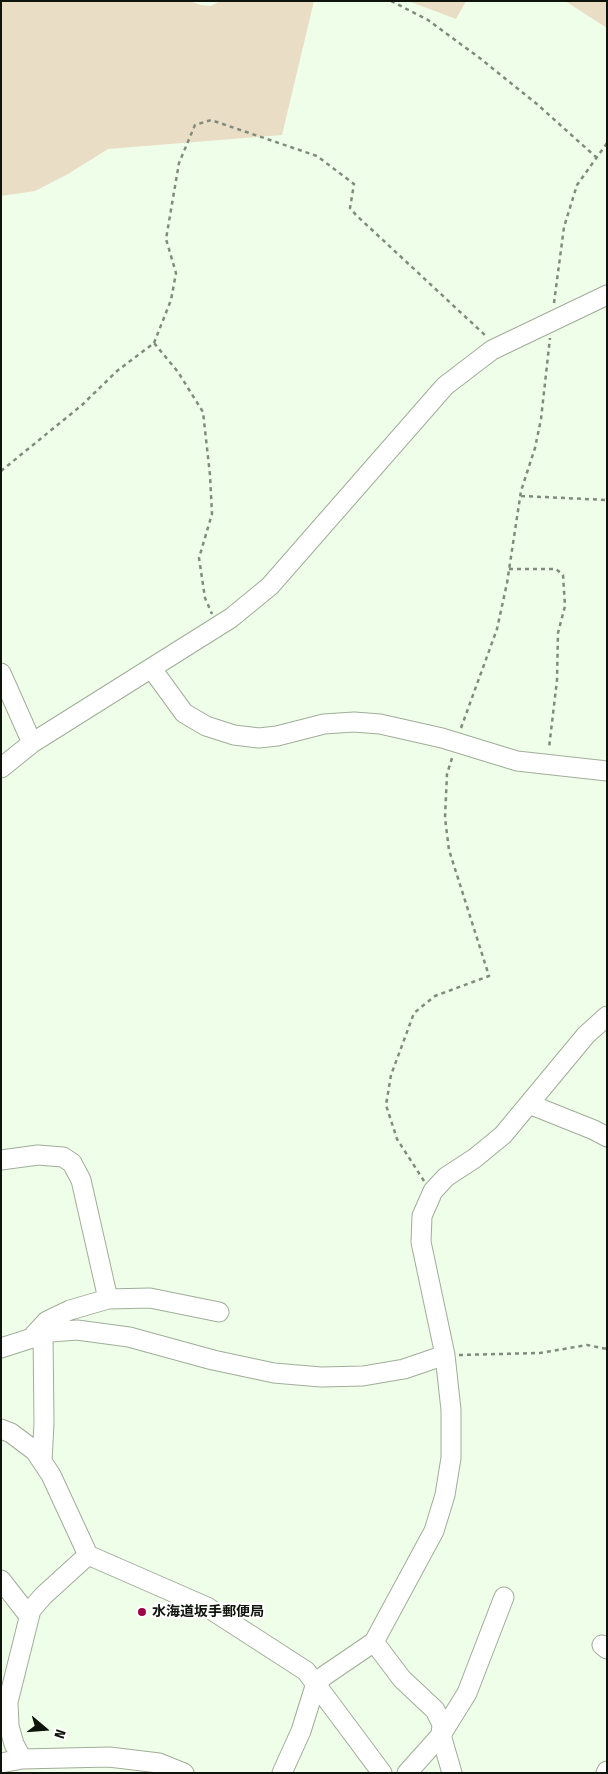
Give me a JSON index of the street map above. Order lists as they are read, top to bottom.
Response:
{
  "places": ["水海道坂手郵便局"],
  "north": "right"
}
